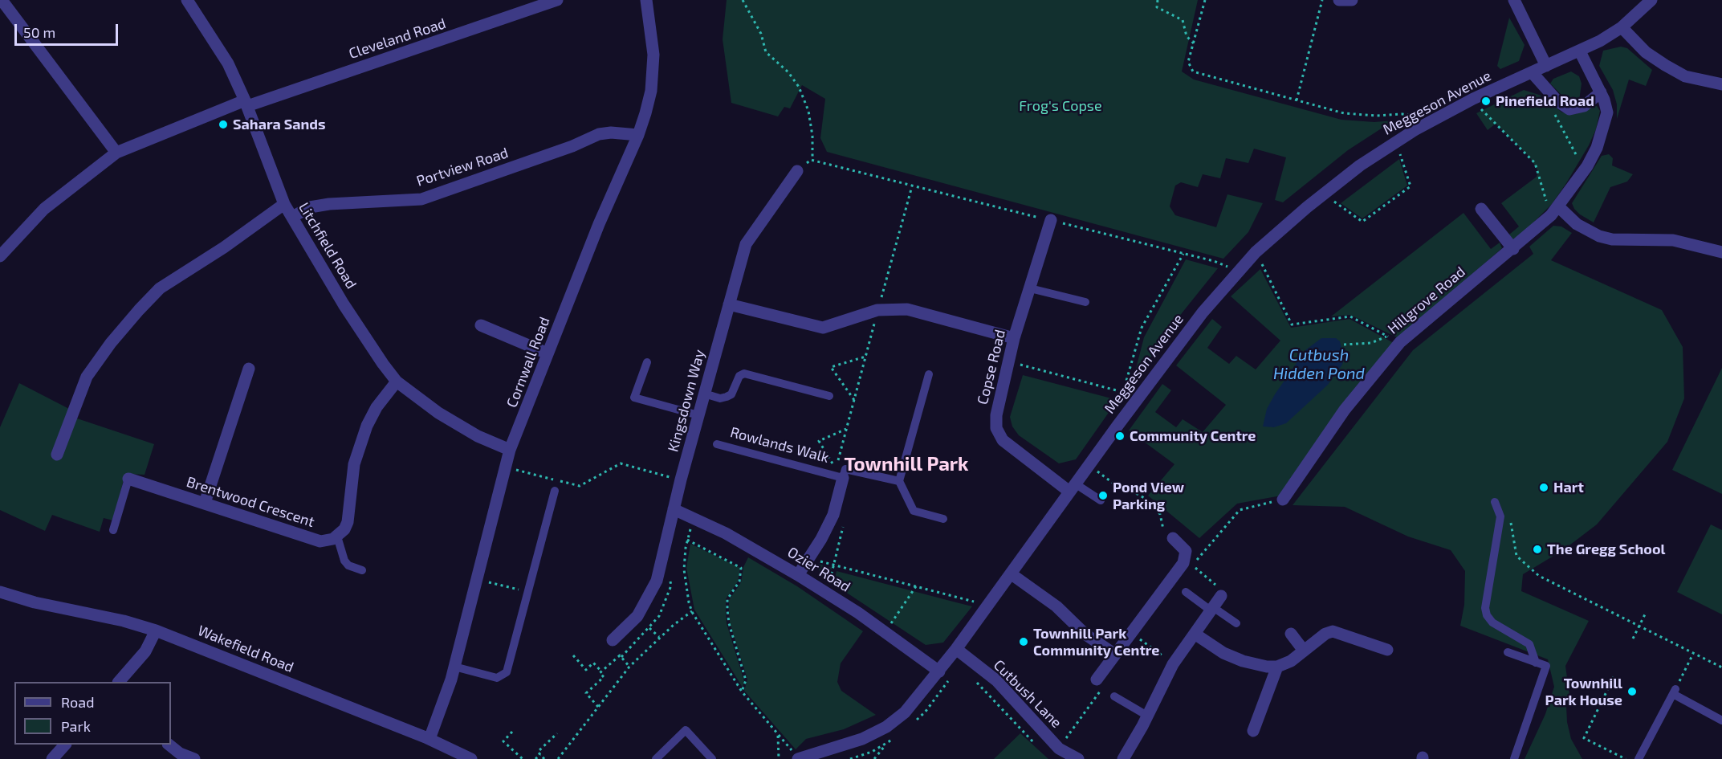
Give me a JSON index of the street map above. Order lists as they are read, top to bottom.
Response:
{
  "streets": {
    "street": [
      "Cleveland Road",
      "Meggeson Avenue",
      "Portview Road",
      "Litchfield Road",
      "Hillgrove Road",
      "Cornwall Road",
      "Copse Road",
      "Kingsdown Way",
      "Rowlands Walk",
      "Brentwood Crescent",
      "Ozier Road",
      "Wakefield Road",
      "Cutbush Lane"
    ]
  },
  "crossings": [
    ["Cleveland Road", "Litchfield Road"],
    ["Meggeson Avenue", "Hillgrove Road"],
    ["Meggeson Avenue", "Copse Road"],
    ["Meggeson Avenue", "Ozier Road"],
    ["Meggeson Avenue", "Cutbush Lane"],
    ["Portview Road", "Litchfield Road"],
    ["Portview Road", "Cornwall Road"],
    ["Litchfield Road", "Cornwall Road"],
    ["Cornwall Road", "Wakefield Road"],
    ["Kingsdown Way", "Ozier Road"],
    ["Rowlands Walk", "Ozier Road"]
  ],
  "districts": ["Townhill Park"],
  "water": ["Cutbush Hidden Pond"],
  "parks": ["Frog's Copse"],
  "places": [
    "Pinefield Road",
    "Sahara Sands",
    "Community Centre",
    "Hart",
    "Pond View Parking",
    "The Gregg School",
    "Townhill Park Community Centre",
    "Townhill Park House"
  ],
  "legend": ["Road", "Park"],
  "scale_bar": "50 m"
}
